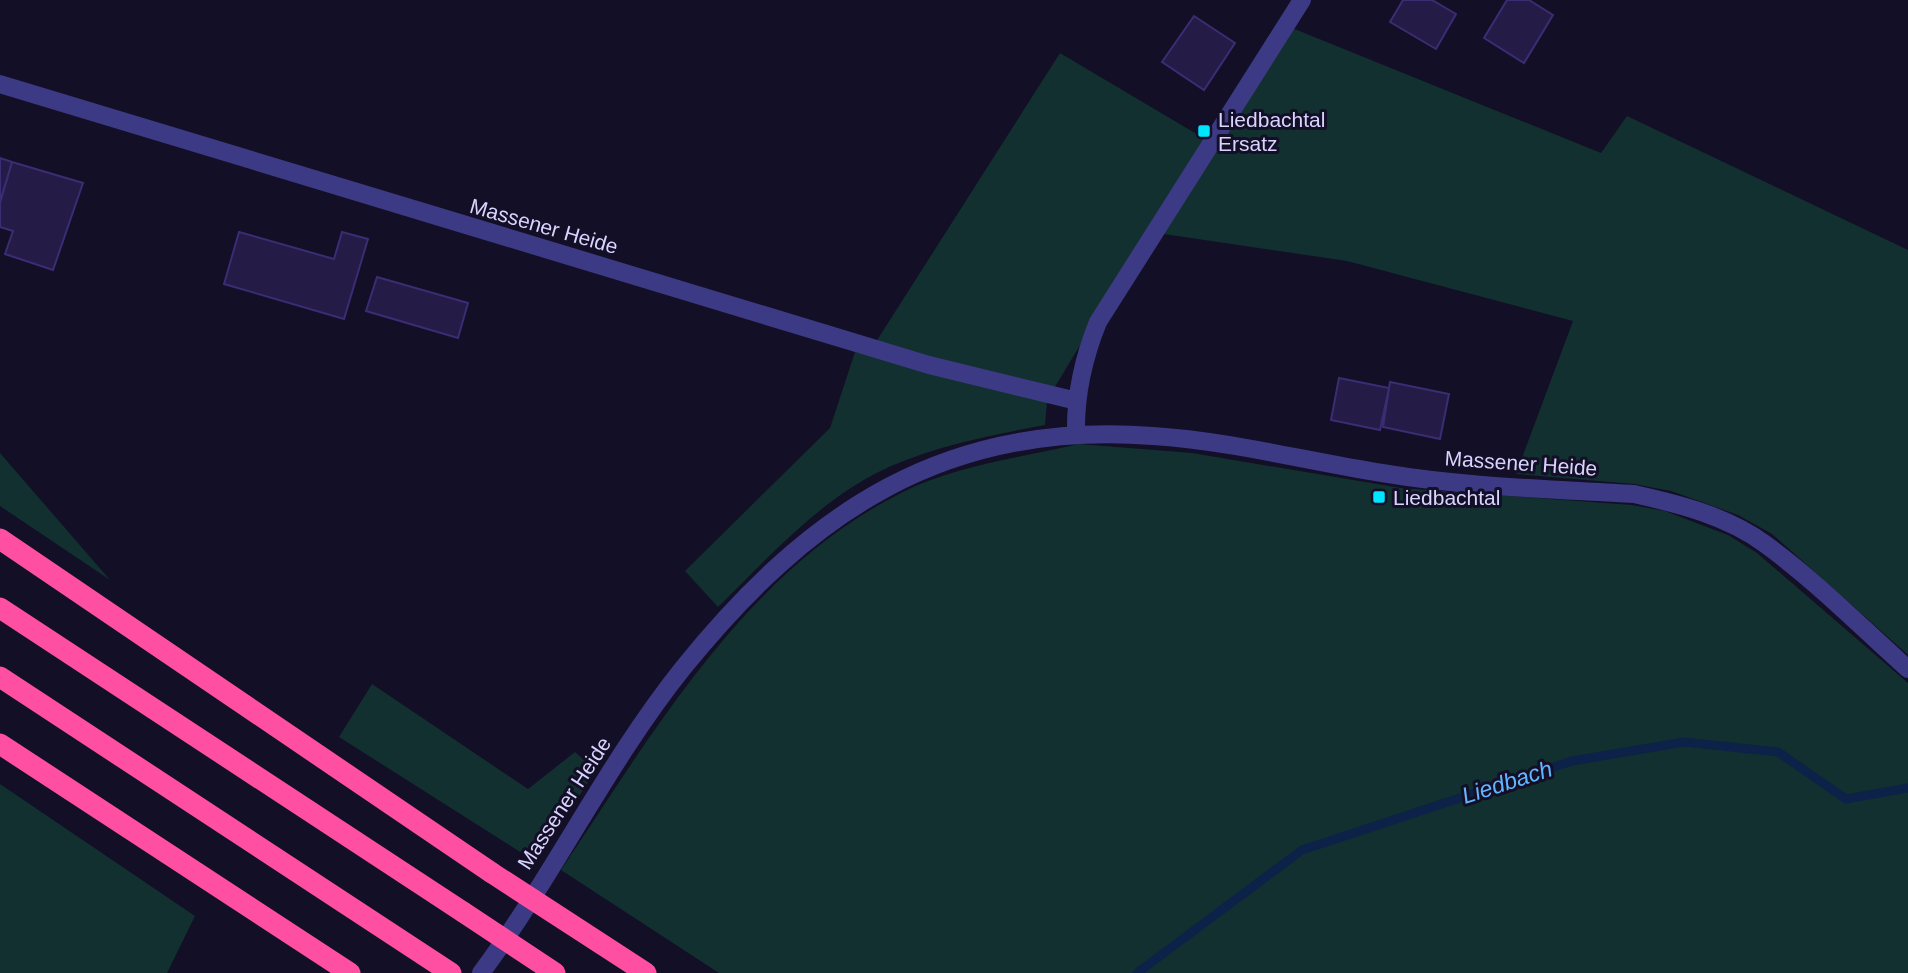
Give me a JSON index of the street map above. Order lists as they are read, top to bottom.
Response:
{
  "streets": {
    "street": ["Massener Heide"]
  },
  "water": ["Liedbach"],
  "places": {
    "transit": ["Liedbachtal Ersatz", "Liedbachtal"]
  }
}
